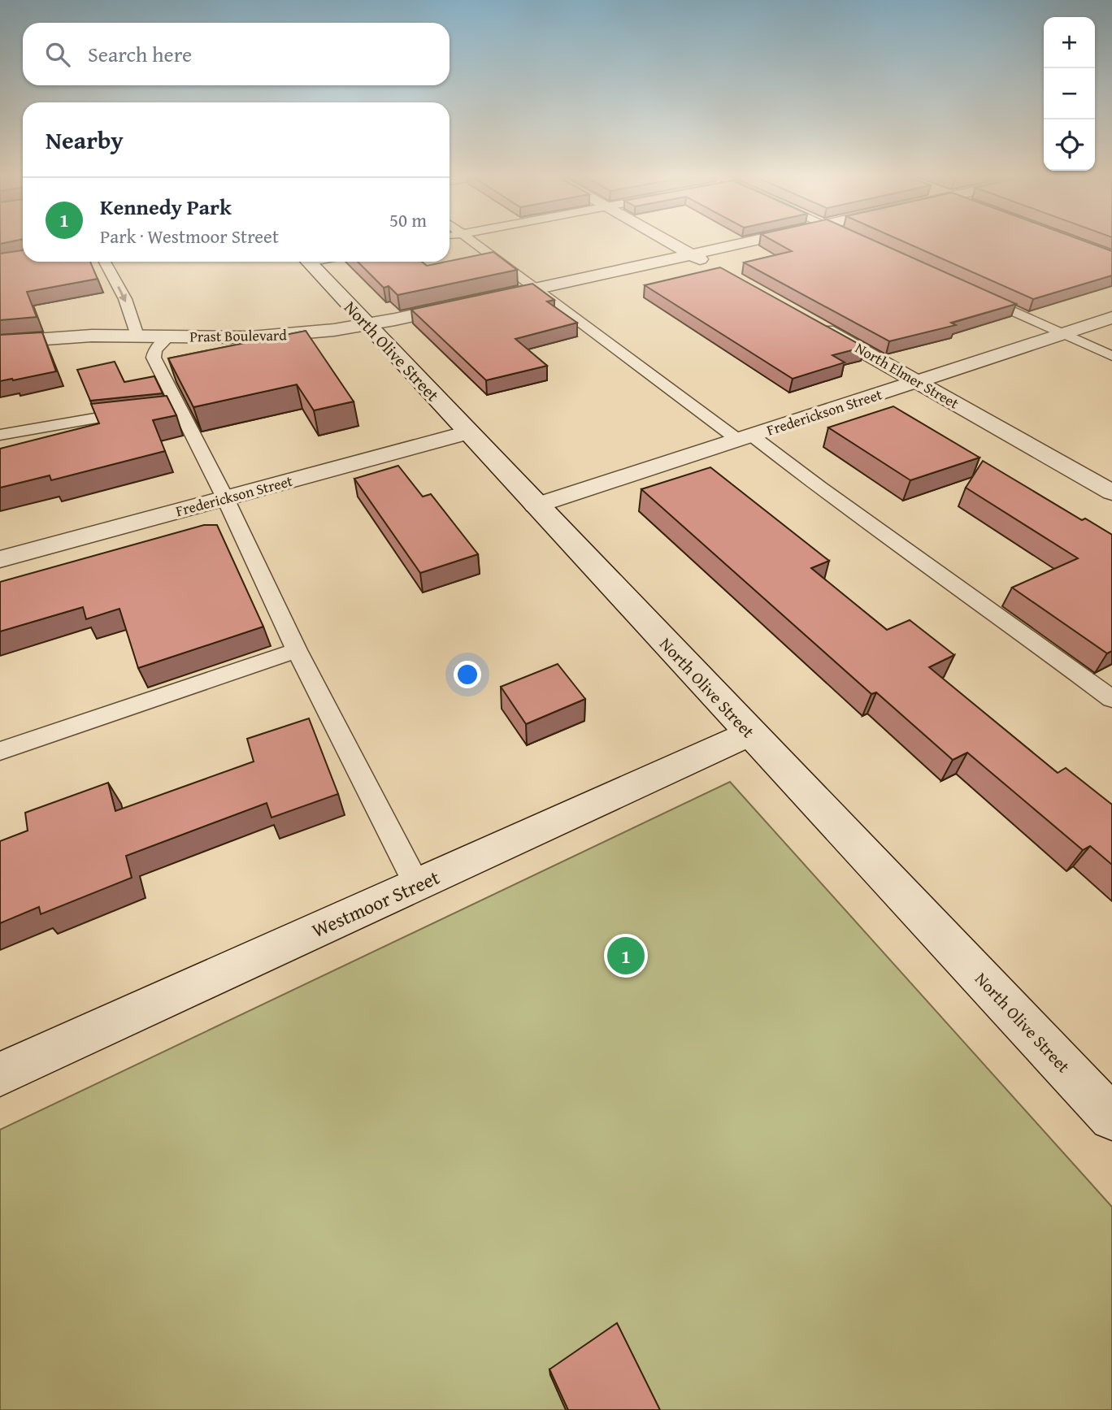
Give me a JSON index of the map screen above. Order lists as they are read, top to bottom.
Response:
{
  "streets": {
    "street": [
      "Prast Boulevard",
      "North Olive Street",
      "North Elmer Street",
      "Frederickson Street",
      "Westmoor Street"
    ]
  },
  "crossings": [
    ["Prast Boulevard", "North Olive Street"],
    ["North Olive Street", "Frederickson Street"],
    ["North Olive Street", "Westmoor Street"],
    ["North Elmer Street", "Frederickson Street"]
  ],
  "page": {
    "map_buttons": ["+", "−"],
    "search": "Search here",
    "heading": "Nearby",
    "list": [
      {
        "mark": "1",
        "name": "Kennedy Park",
        "note": "Park · Westmoor Street",
        "value": "50 m"
      }
    ],
    "pins": "1"
  }
}
